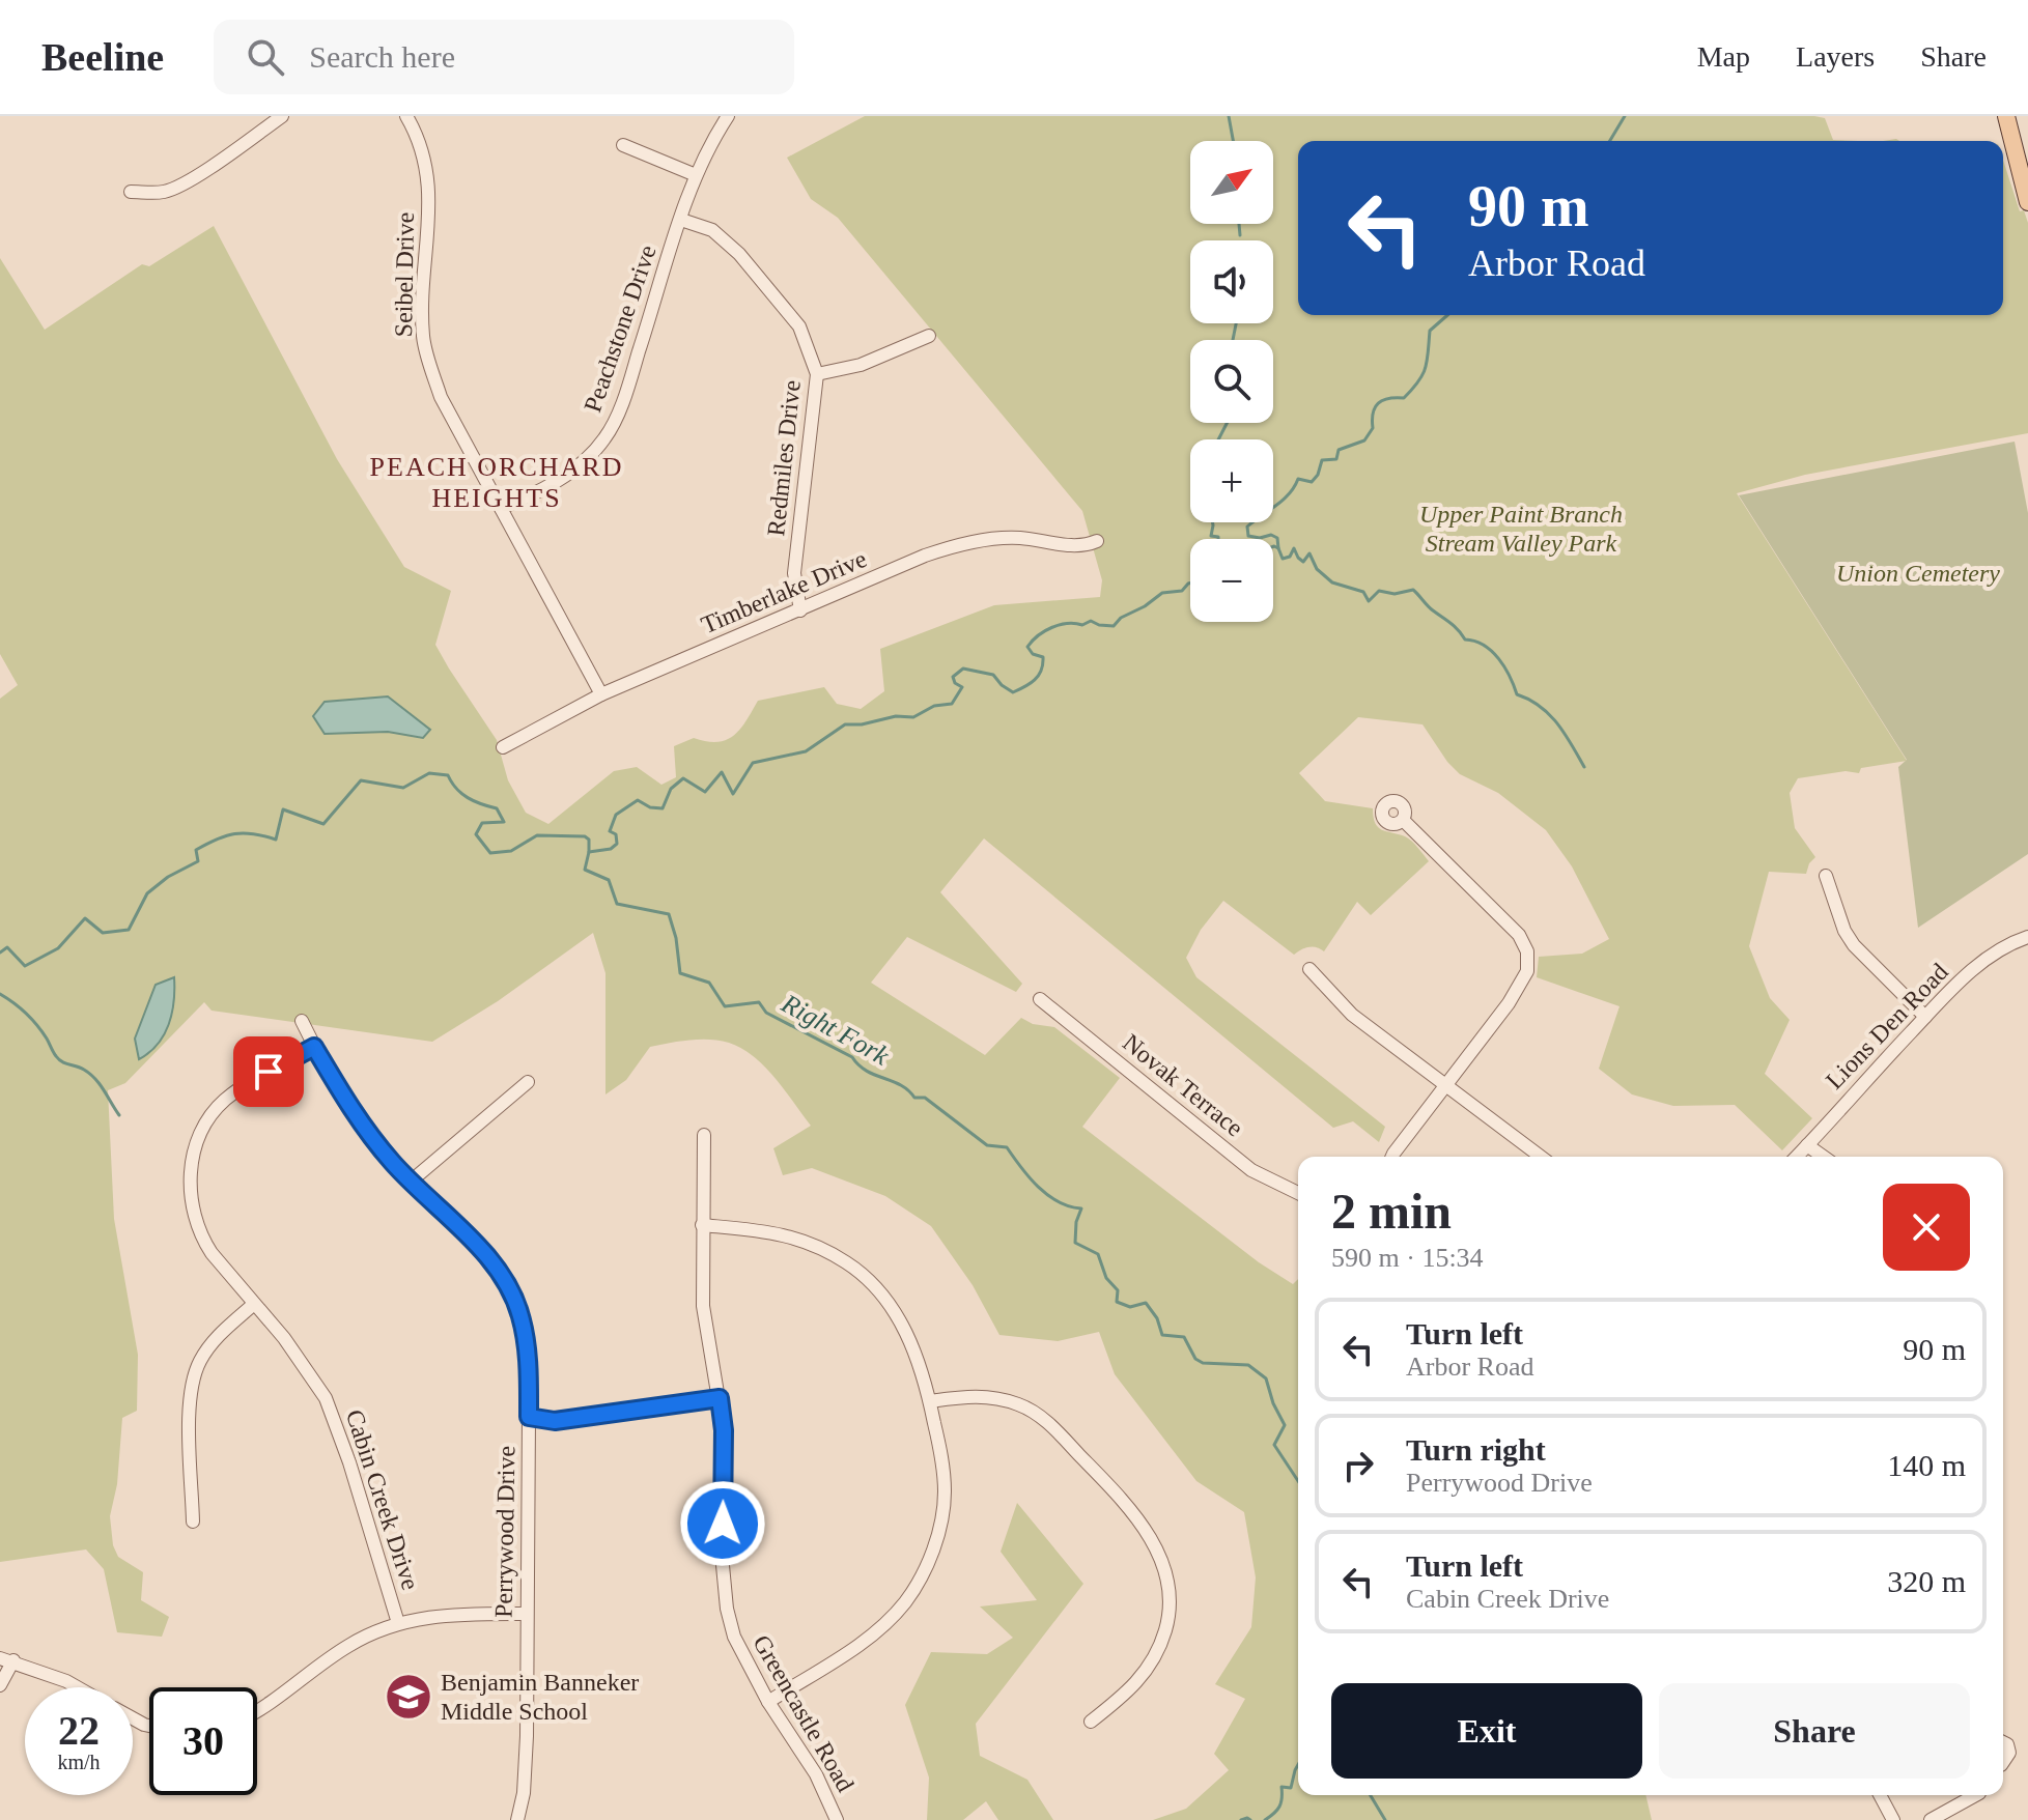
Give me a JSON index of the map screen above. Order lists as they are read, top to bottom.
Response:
{
  "streets": {
    "street": [
      "Seibel Drive",
      "Peachstone Drive",
      "Redmiles Drive",
      "Timberlake Drive",
      "Lions Den Road",
      "Novak Terrace",
      "Cabin Creek Drive",
      "Perrywood Drive",
      "Greencastle Road"
    ]
  },
  "crossings": [
    ["Seibel Drive", "Peachstone Drive"],
    ["Seibel Drive", "Timberlake Drive"],
    ["Peachstone Drive", "Redmiles Drive"],
    ["Redmiles Drive", "Timberlake Drive"],
    ["Cabin Creek Drive", "Perrywood Drive"]
  ],
  "districts": ["PEACH ORCHARD HEIGHTS"],
  "water": ["Right Fork"],
  "parks": ["Upper Paint Branch Stream Valley Park", "Union Cemetery"],
  "places": {
    "school or university": ["Benjamin Banneker Middle School"]
  },
  "north": "top right",
  "page": {
    "header": "Beeline",
    "search": "Search here",
    "nav": ["Map", "Layers", "Share"],
    "map_buttons": ["+", "−"],
    "turn": ["90 m", "Arbor Road"],
    "heading": ["2 min", "590 m · 15:34"],
    "list": [
      {
        "name": "Turn left",
        "note": "Arbor Road",
        "value": "90 m"
      },
      {
        "name": "Turn right",
        "note": "Perrywood Drive",
        "value": "140 m"
      },
      {
        "name": "Turn left",
        "note": "Cabin Creek Drive",
        "value": "320 m"
      }
    ],
    "buttons": ["Exit", "Share"],
    "speed": "22 km/h",
    "limit": "30"
  }
}
